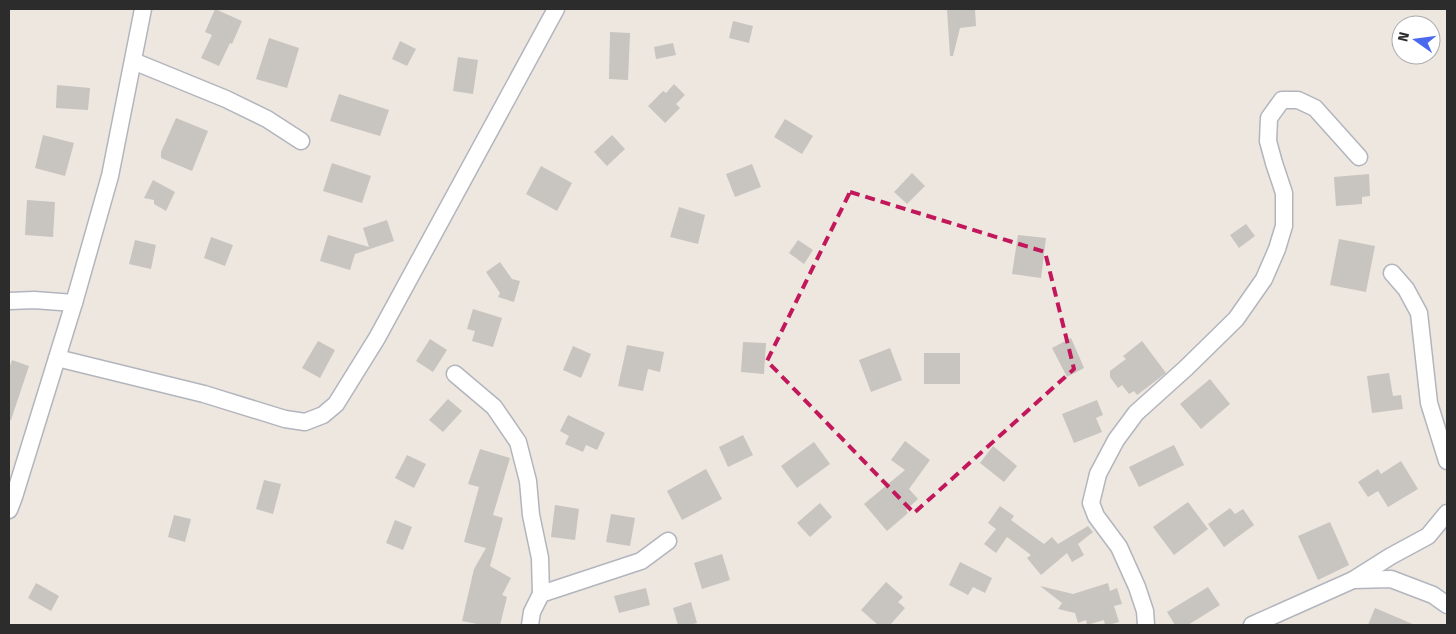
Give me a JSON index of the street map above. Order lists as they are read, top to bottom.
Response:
{
  "north": "left"
}
